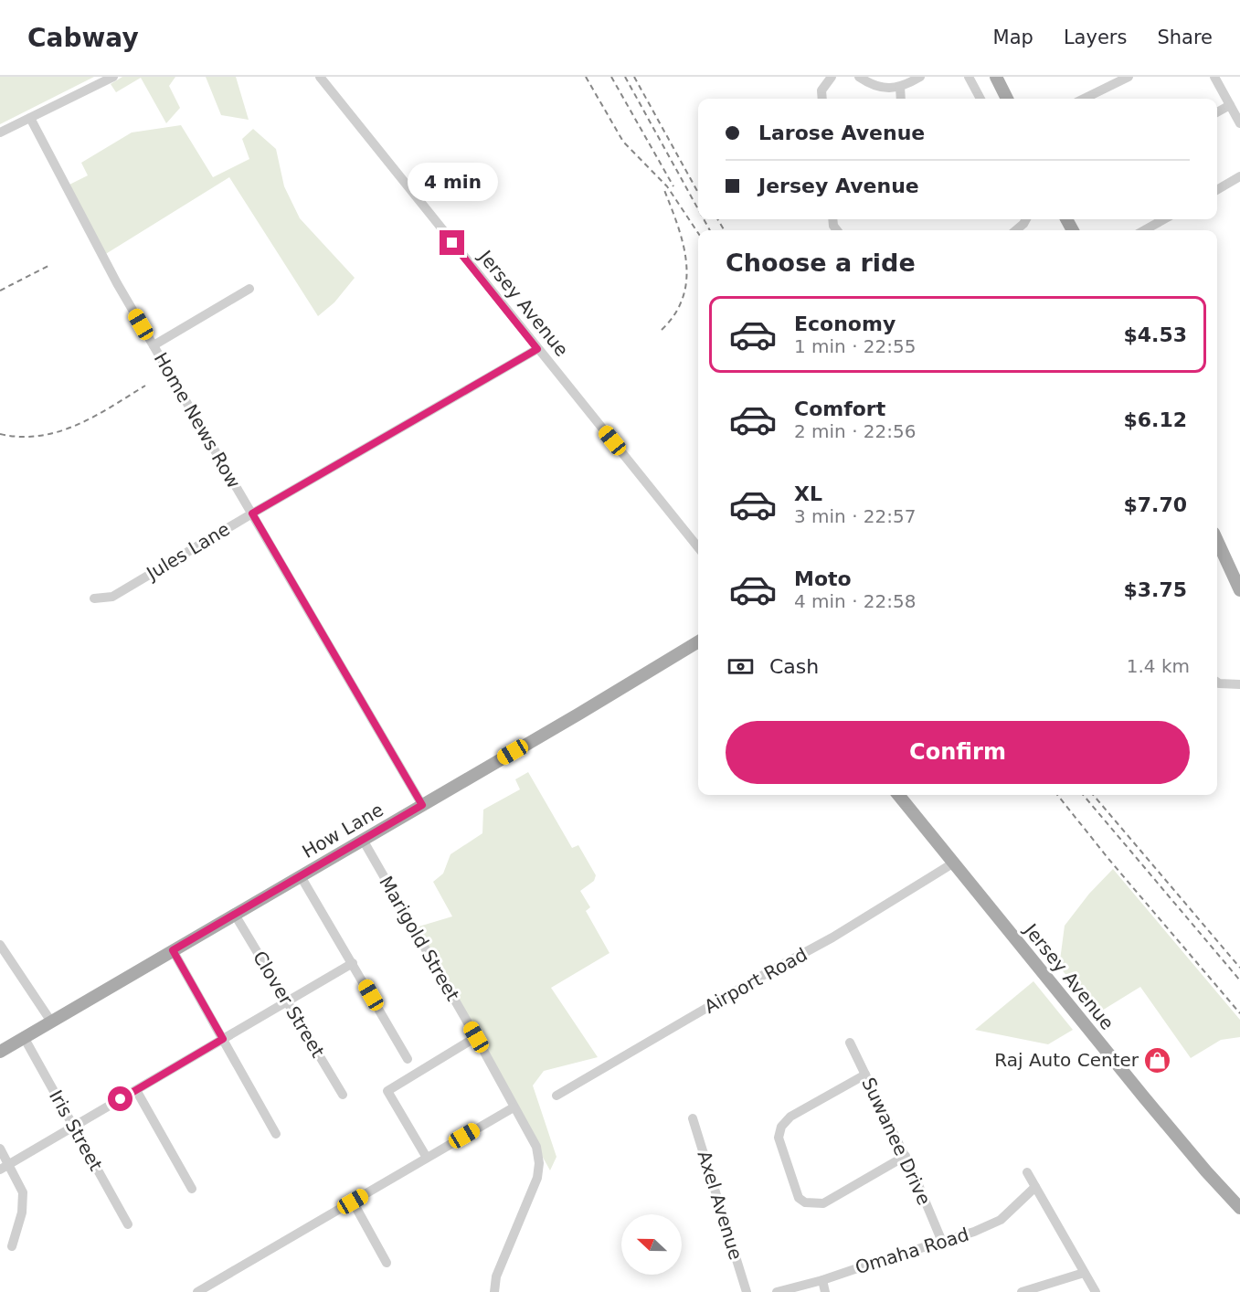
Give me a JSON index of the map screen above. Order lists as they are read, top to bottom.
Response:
{
  "streets": {
    "main road": ["Jersey Avenue", "How Lane"],
    "street": [
      "Home News Row",
      "Jules Lane",
      "Marigold Street",
      "Airport Road",
      "Clover Street",
      "Iris Street",
      "Suwanee Drive",
      "Axel Avenue",
      "Omaha Road"
    ]
  },
  "crossings": [
    ["Jersey Avenue", "Jules Lane"],
    ["Jersey Avenue", "Airport Road"],
    ["Home News Row", "Jules Lane"],
    ["Home News Row", "How Lane"],
    ["How Lane", "Marigold Street"],
    ["How Lane", "Clover Street"],
    ["How Lane", "Iris Street"],
    ["Suwanee Drive", "Omaha Road"]
  ],
  "places": {
    "shop": ["Raj Auto Center"]
  },
  "north": "left",
  "page": {
    "header": "Cabway",
    "nav": ["Map", "Layers", "Share"],
    "banner": ["Larose Avenue", "Jersey Avenue"],
    "bubble": "4 min",
    "heading": "Choose a ride",
    "list": [
      {
        "name": "Economy",
        "note": "1 min · 22:55",
        "value": "$4.53"
      },
      {
        "name": "Comfort",
        "note": "2 min · 22:56",
        "value": "$6.12"
      },
      {
        "name": "XL",
        "note": "3 min · 22:57",
        "value": "$7.70"
      },
      {
        "name": "Moto",
        "note": "4 min · 22:58",
        "value": "$3.75"
      }
    ],
    "pay": ["Cash", "1.4 km"],
    "buttons": "Confirm"
  }
}
